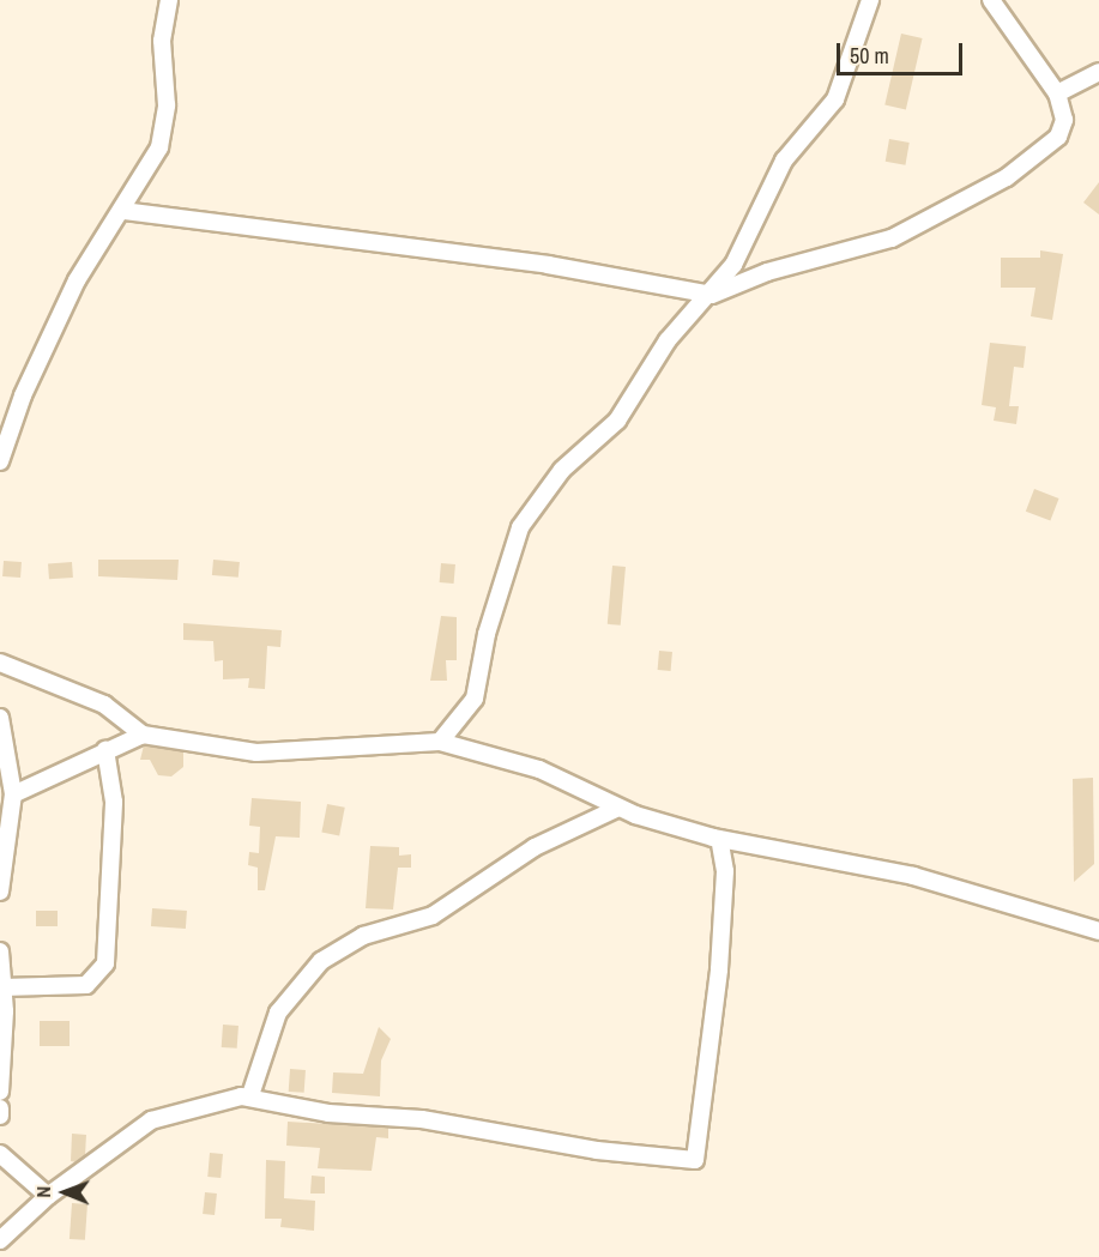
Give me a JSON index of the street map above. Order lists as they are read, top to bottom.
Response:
{
  "scale_bar": "50 m",
  "north": "left"
}
